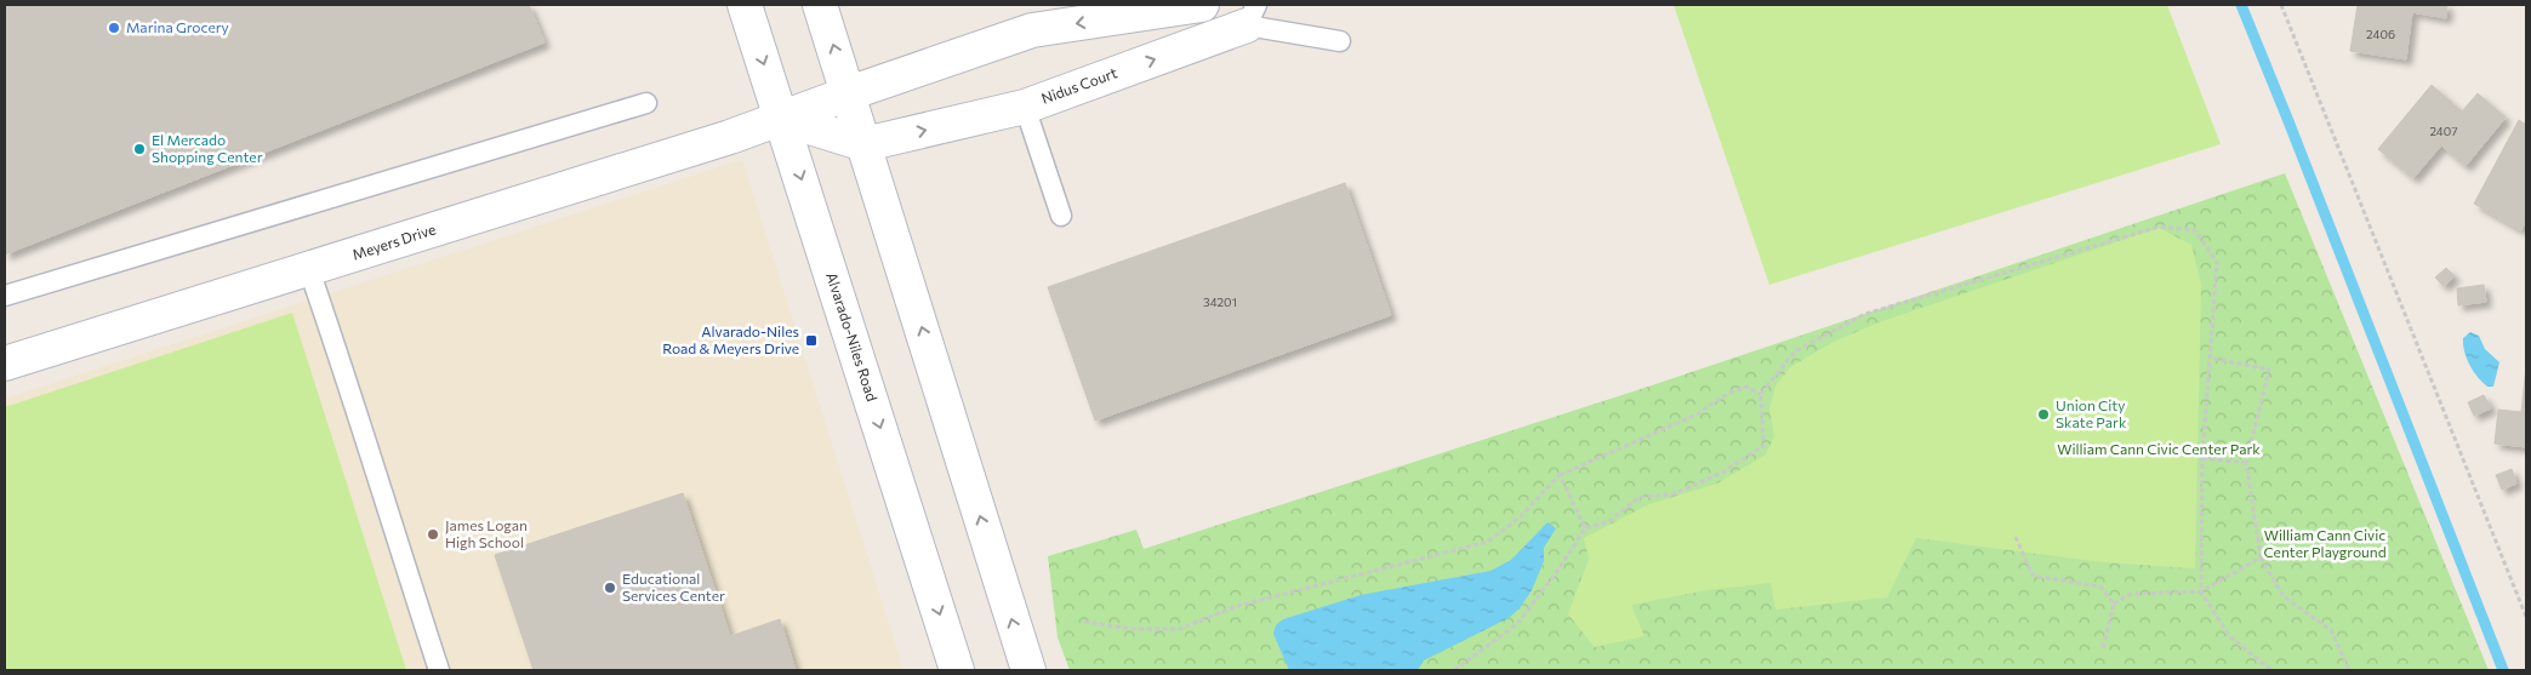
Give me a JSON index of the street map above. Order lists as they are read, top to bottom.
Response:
{
  "streets": {
    "street": ["Nidus Court", "Meyers Drive", "Alvarado-Niles Road"]
  },
  "crossings": [
    ["Meyers Drive", "Alvarado-Niles Road"]
  ],
  "parks": ["William Cann Civic Center Park", "William Cann Civic Center Playground"],
  "places": {
    "other": [
      "Marina Grocery",
      "El Mercado Shopping Center",
      "Union City Skate Park",
      "James Logan High School",
      "Educational Services Center"
    ],
    "transit": ["Alvarado-Niles Road & Meyers Drive"]
  },
  "house_numbers": ["2406", "2407", "34201"]
}
